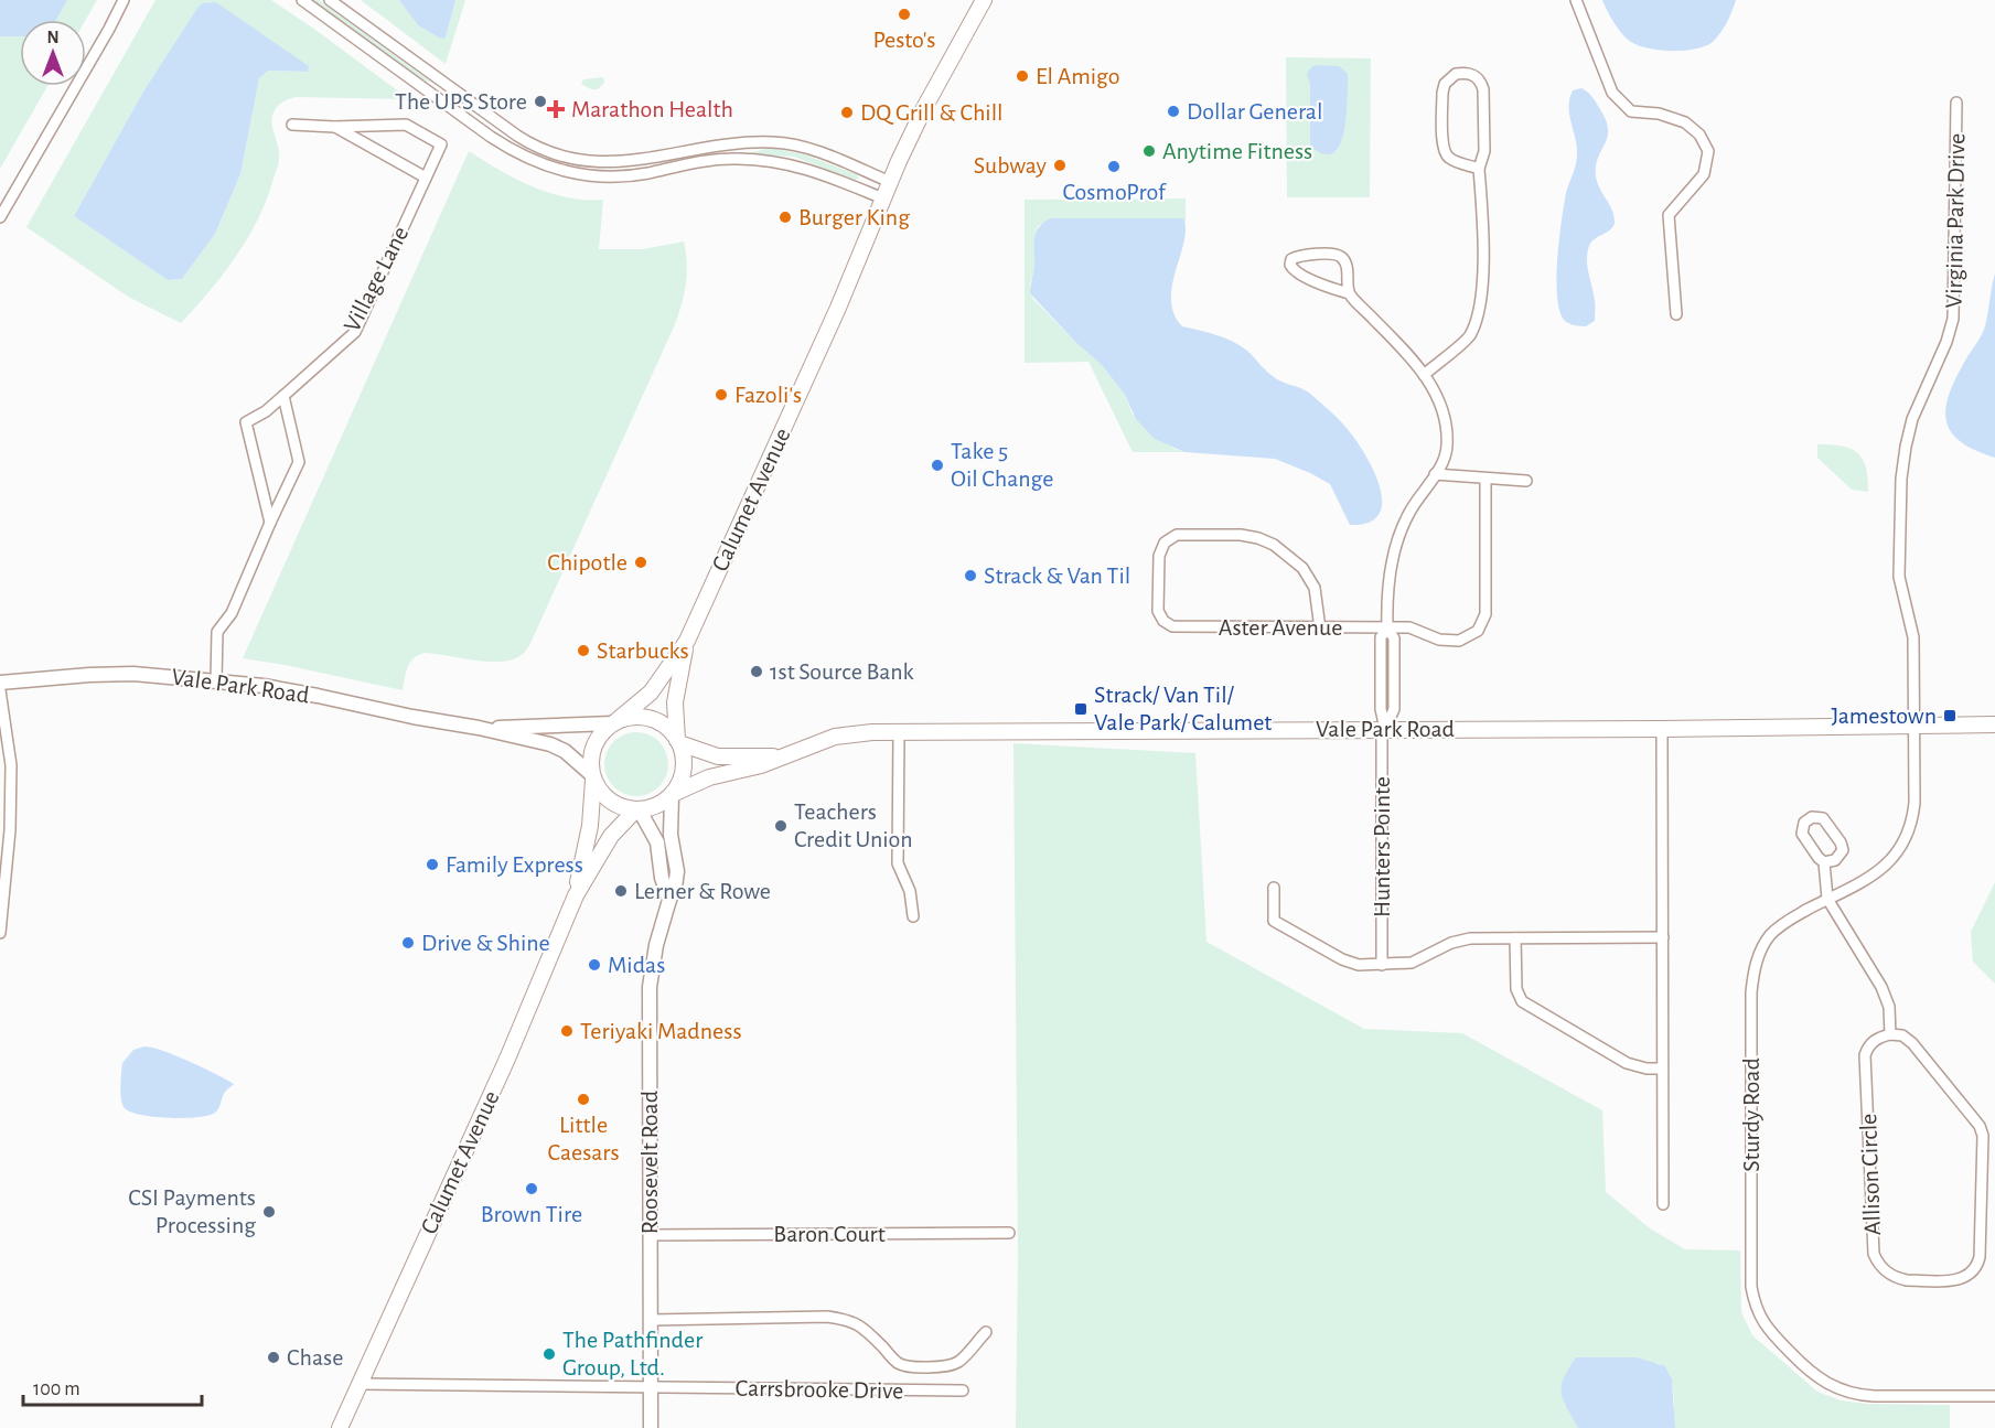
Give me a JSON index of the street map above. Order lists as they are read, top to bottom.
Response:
{
  "streets": {
    "main road": ["Calumet Avenue", "Vale Park Road"],
    "street": [
      "Virginia Park Drive",
      "Village Lane",
      "Aster Avenue",
      "Hunters Pointe",
      "Sturdy Road",
      "Roosevelt Road",
      "Allison Circle",
      "Baron Court",
      "Carrsbrooke Drive"
    ]
  },
  "crossings": [
    ["Virginia Park Drive", "Vale Park Road"],
    ["Virginia Park Drive", "Sturdy Road"],
    ["Calumet Avenue", "Vale Park Road"],
    ["Calumet Avenue", "Roosevelt Road"],
    ["Calumet Avenue", "Carrsbrooke Drive"],
    ["Aster Avenue", "Hunters Pointe"],
    ["Vale Park Road", "Hunters Pointe"],
    ["Vale Park Road", "Sturdy Road"],
    ["Vale Park Road", "Roosevelt Road"],
    ["Roosevelt Road", "Baron Court"],
    ["Roosevelt Road", "Carrsbrooke Drive"]
  ],
  "places": {
    "other": [
      "Pesto's",
      "El Amigo",
      "The UPS Store",
      "Dollar General",
      "DQ Grill & Chill",
      "Anytime Fitness",
      "Subway",
      "CosmoProf",
      "Burger King",
      "Fazoli's",
      "Take 5 Oil Change",
      "Chipotle",
      "Strack & Van Til",
      "Starbucks",
      "1st Source Bank",
      "Teachers Credit Union",
      "Family Express",
      "Lerner & Rowe",
      "Drive & Shine",
      "Midas",
      "Teriyaki Madness",
      "Little Caesars",
      "Brown Tire",
      "CSI Payments Processing",
      "The Pathfinder Group, Ltd.",
      "Chase"
    ],
    "health": ["Marathon Health"],
    "transit": ["Strack/ Van Til/ Vale Park/ Calumet", "Jamestown"]
  },
  "scale_bar": "100 m",
  "north": "top"
}
